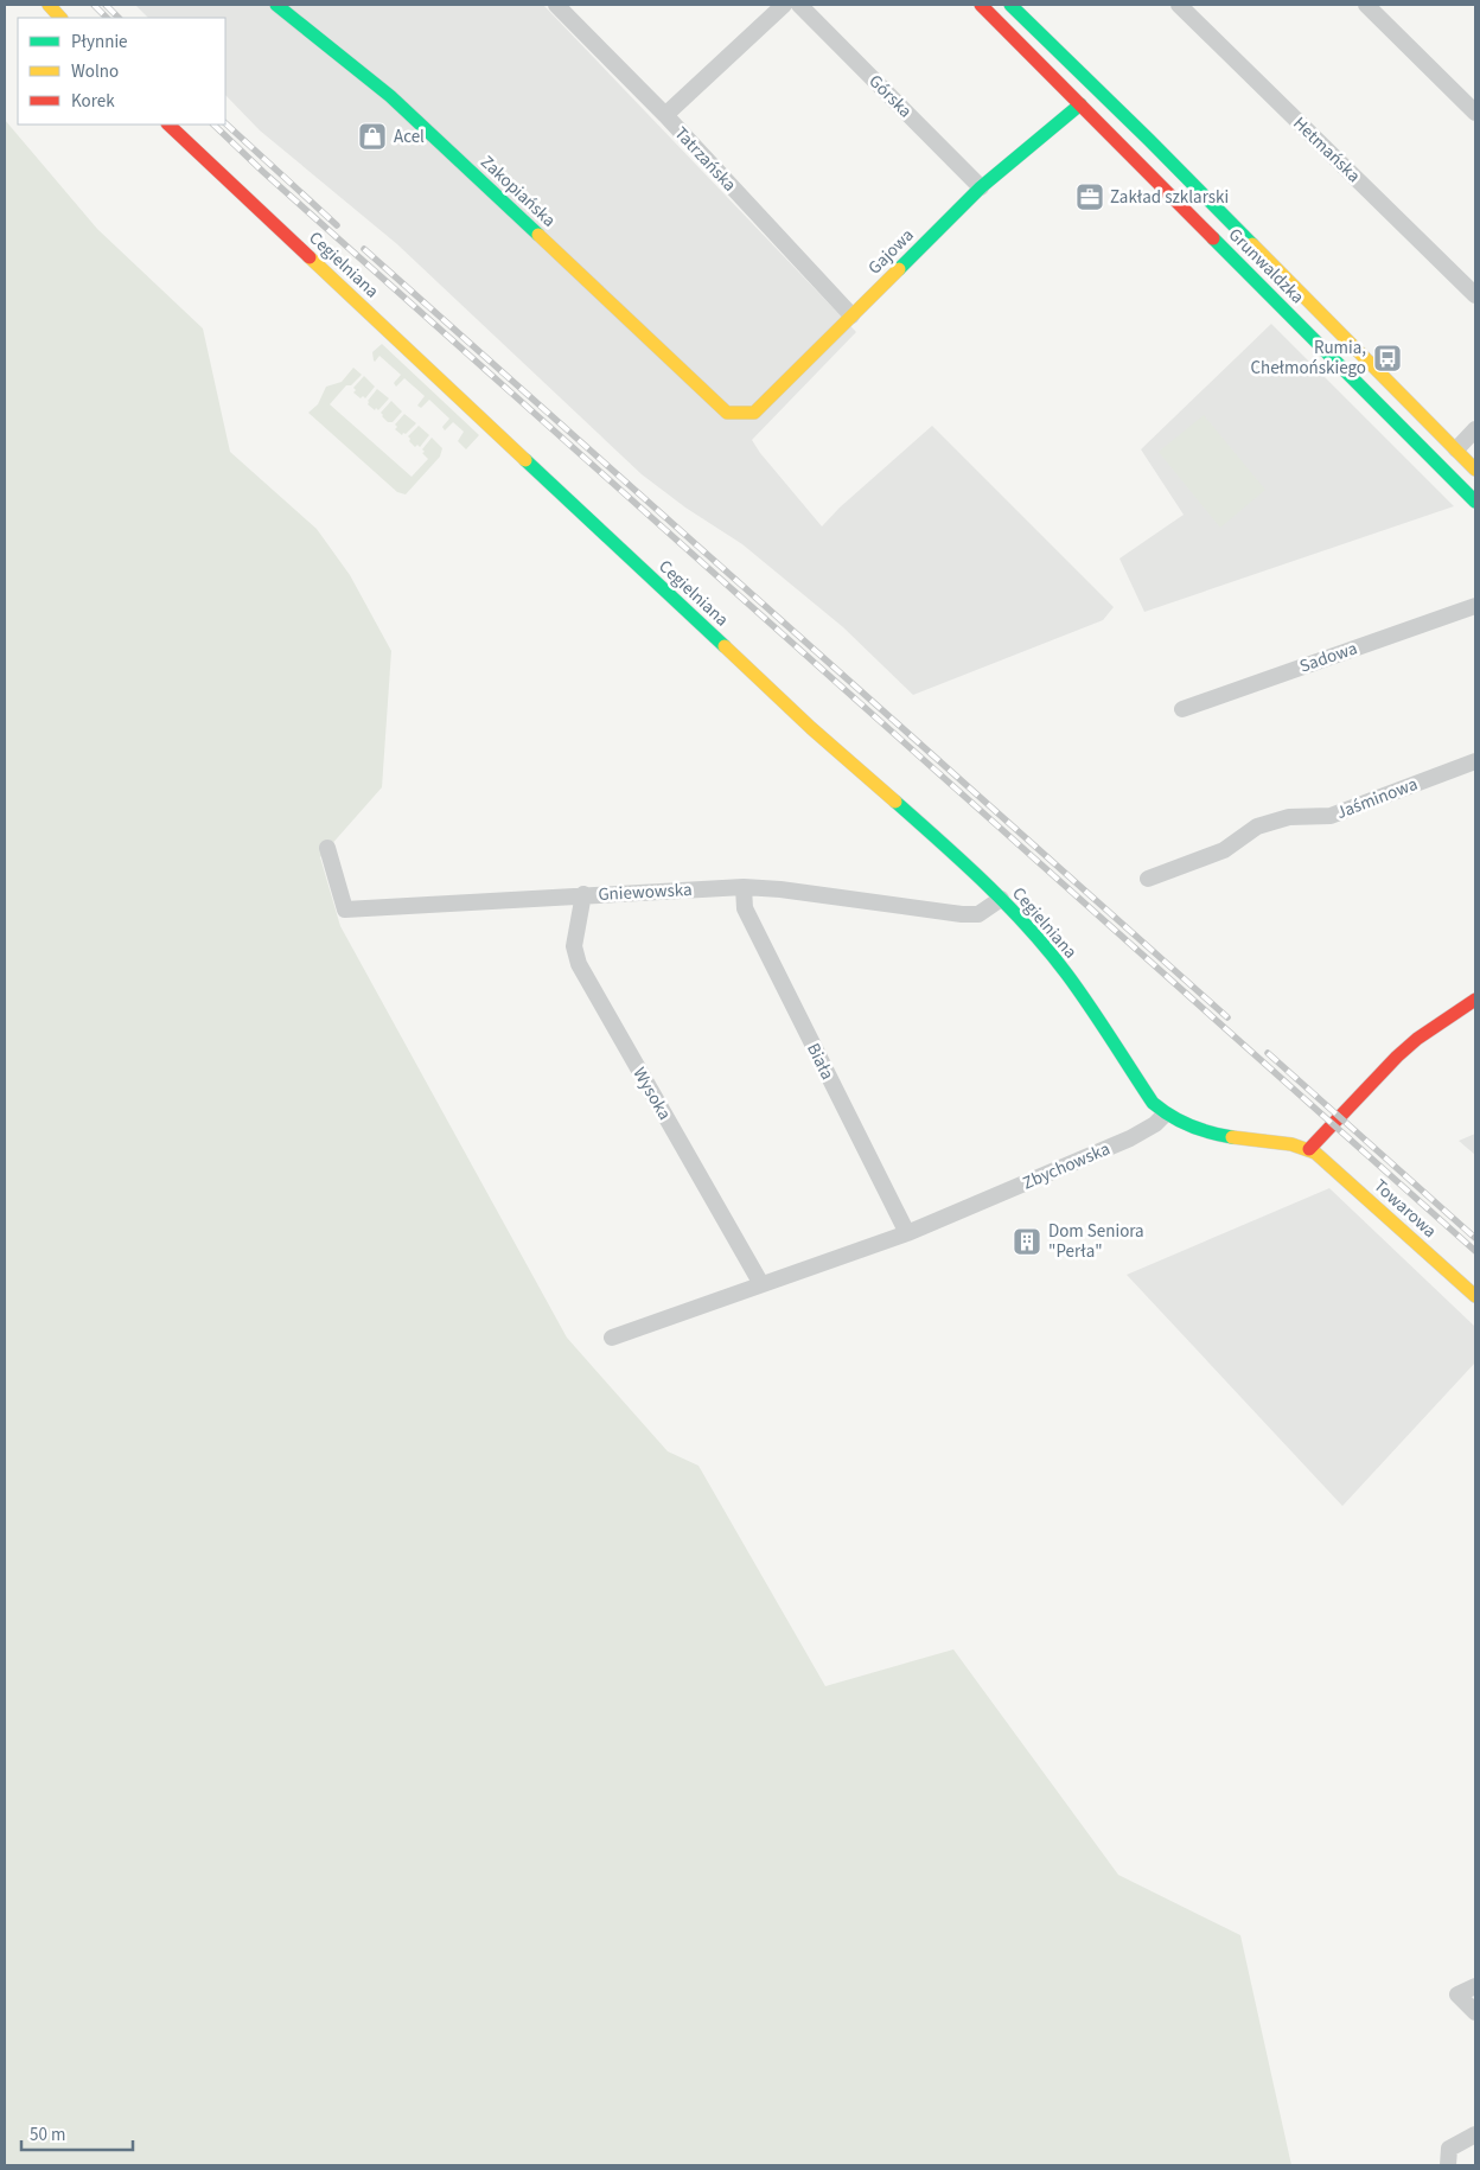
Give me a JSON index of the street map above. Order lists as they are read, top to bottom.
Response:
{
  "streets": {
    "street": [
      "Górska",
      "Hetmańska",
      "Tatrzańska",
      "Zakopiańska",
      "Gajowa",
      "Cegielniana",
      "Grunwaldzka",
      "Sadowa",
      "Jaśminowa",
      "Gniewowska",
      "Biała",
      "Wysoka",
      "Zbychowska",
      "Towarowa"
    ]
  },
  "crossings": [
    ["Górska", "Gajowa"],
    ["Tatrzańska", "Gajowa"],
    ["Zakopiańska", "Gajowa"],
    ["Gajowa", "Grunwaldzka"],
    ["Cegielniana", "Gniewowska"],
    ["Cegielniana", "Zbychowska"],
    ["Gniewowska", "Biała"],
    ["Gniewowska", "Wysoka"],
    ["Biała", "Zbychowska"],
    ["Wysoka", "Zbychowska"]
  ],
  "places": {
    "shop": ["Acel"],
    "office": ["Zakład szklarski"],
    "bus stop": ["Rumia, Chełmońskiego"],
    "building": ["Dom Seniora \"Perła\""]
  },
  "legend": ["Płynnie", "Wolno", "Korek"],
  "scale_bar": "50 m"
}
